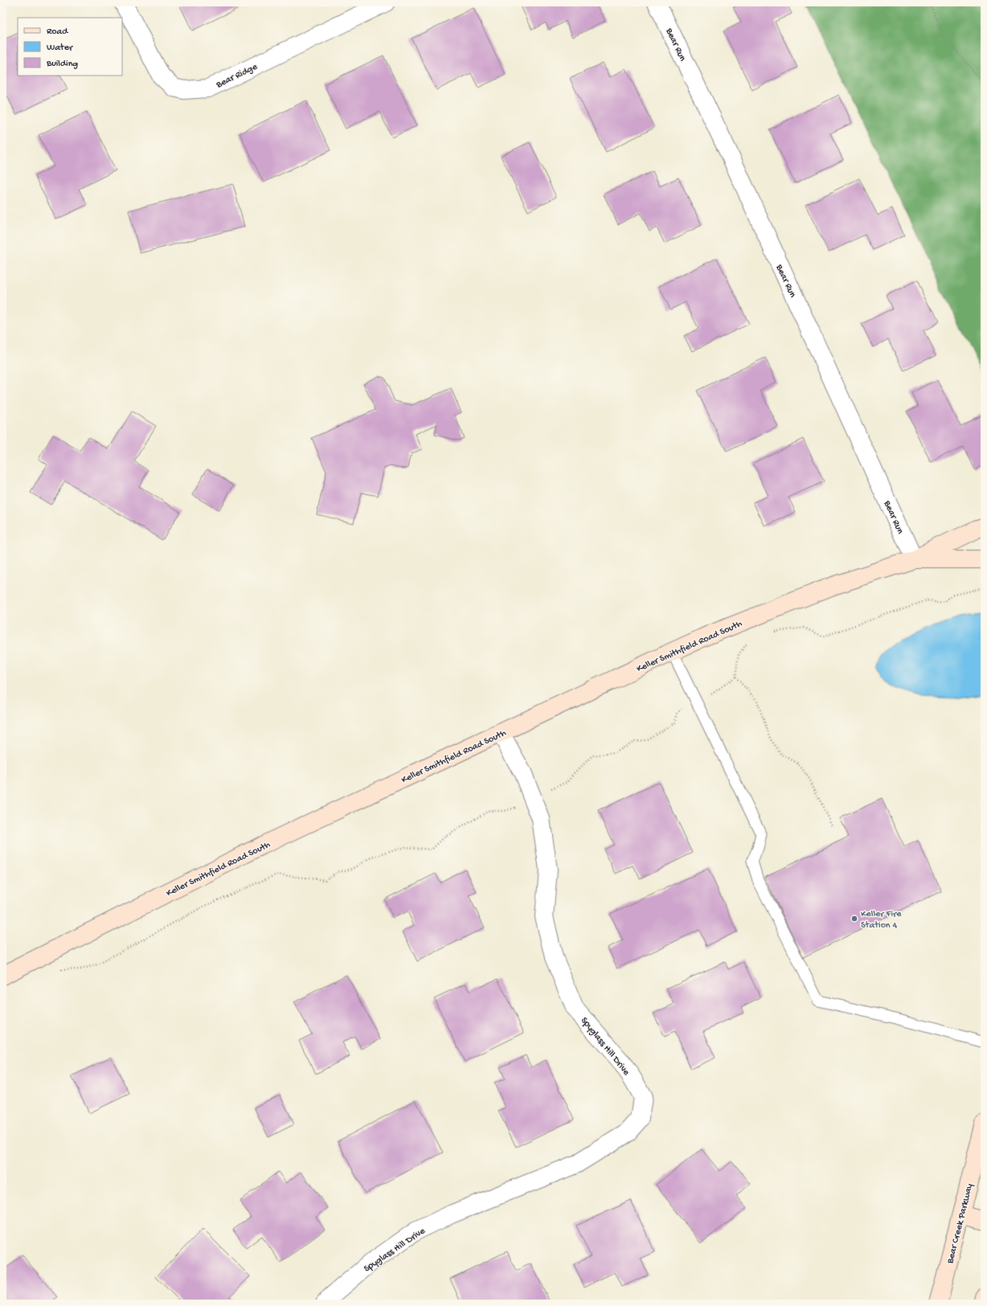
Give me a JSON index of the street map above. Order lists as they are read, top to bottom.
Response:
{
  "streets": {
    "main road": ["Keller Smithfield Road South", "Bear Creek Parkway"],
    "street": ["Bear Run", "Bear Ridge", "Spyglass Hill Drive"]
  },
  "crossings": [
    ["Bear Run", "Keller Smithfield Road South"],
    ["Keller Smithfield Road South", "Spyglass Hill Drive"]
  ],
  "places": ["Keller Fire Station 4"],
  "legend": ["Road", "Water", "Building"]
}
